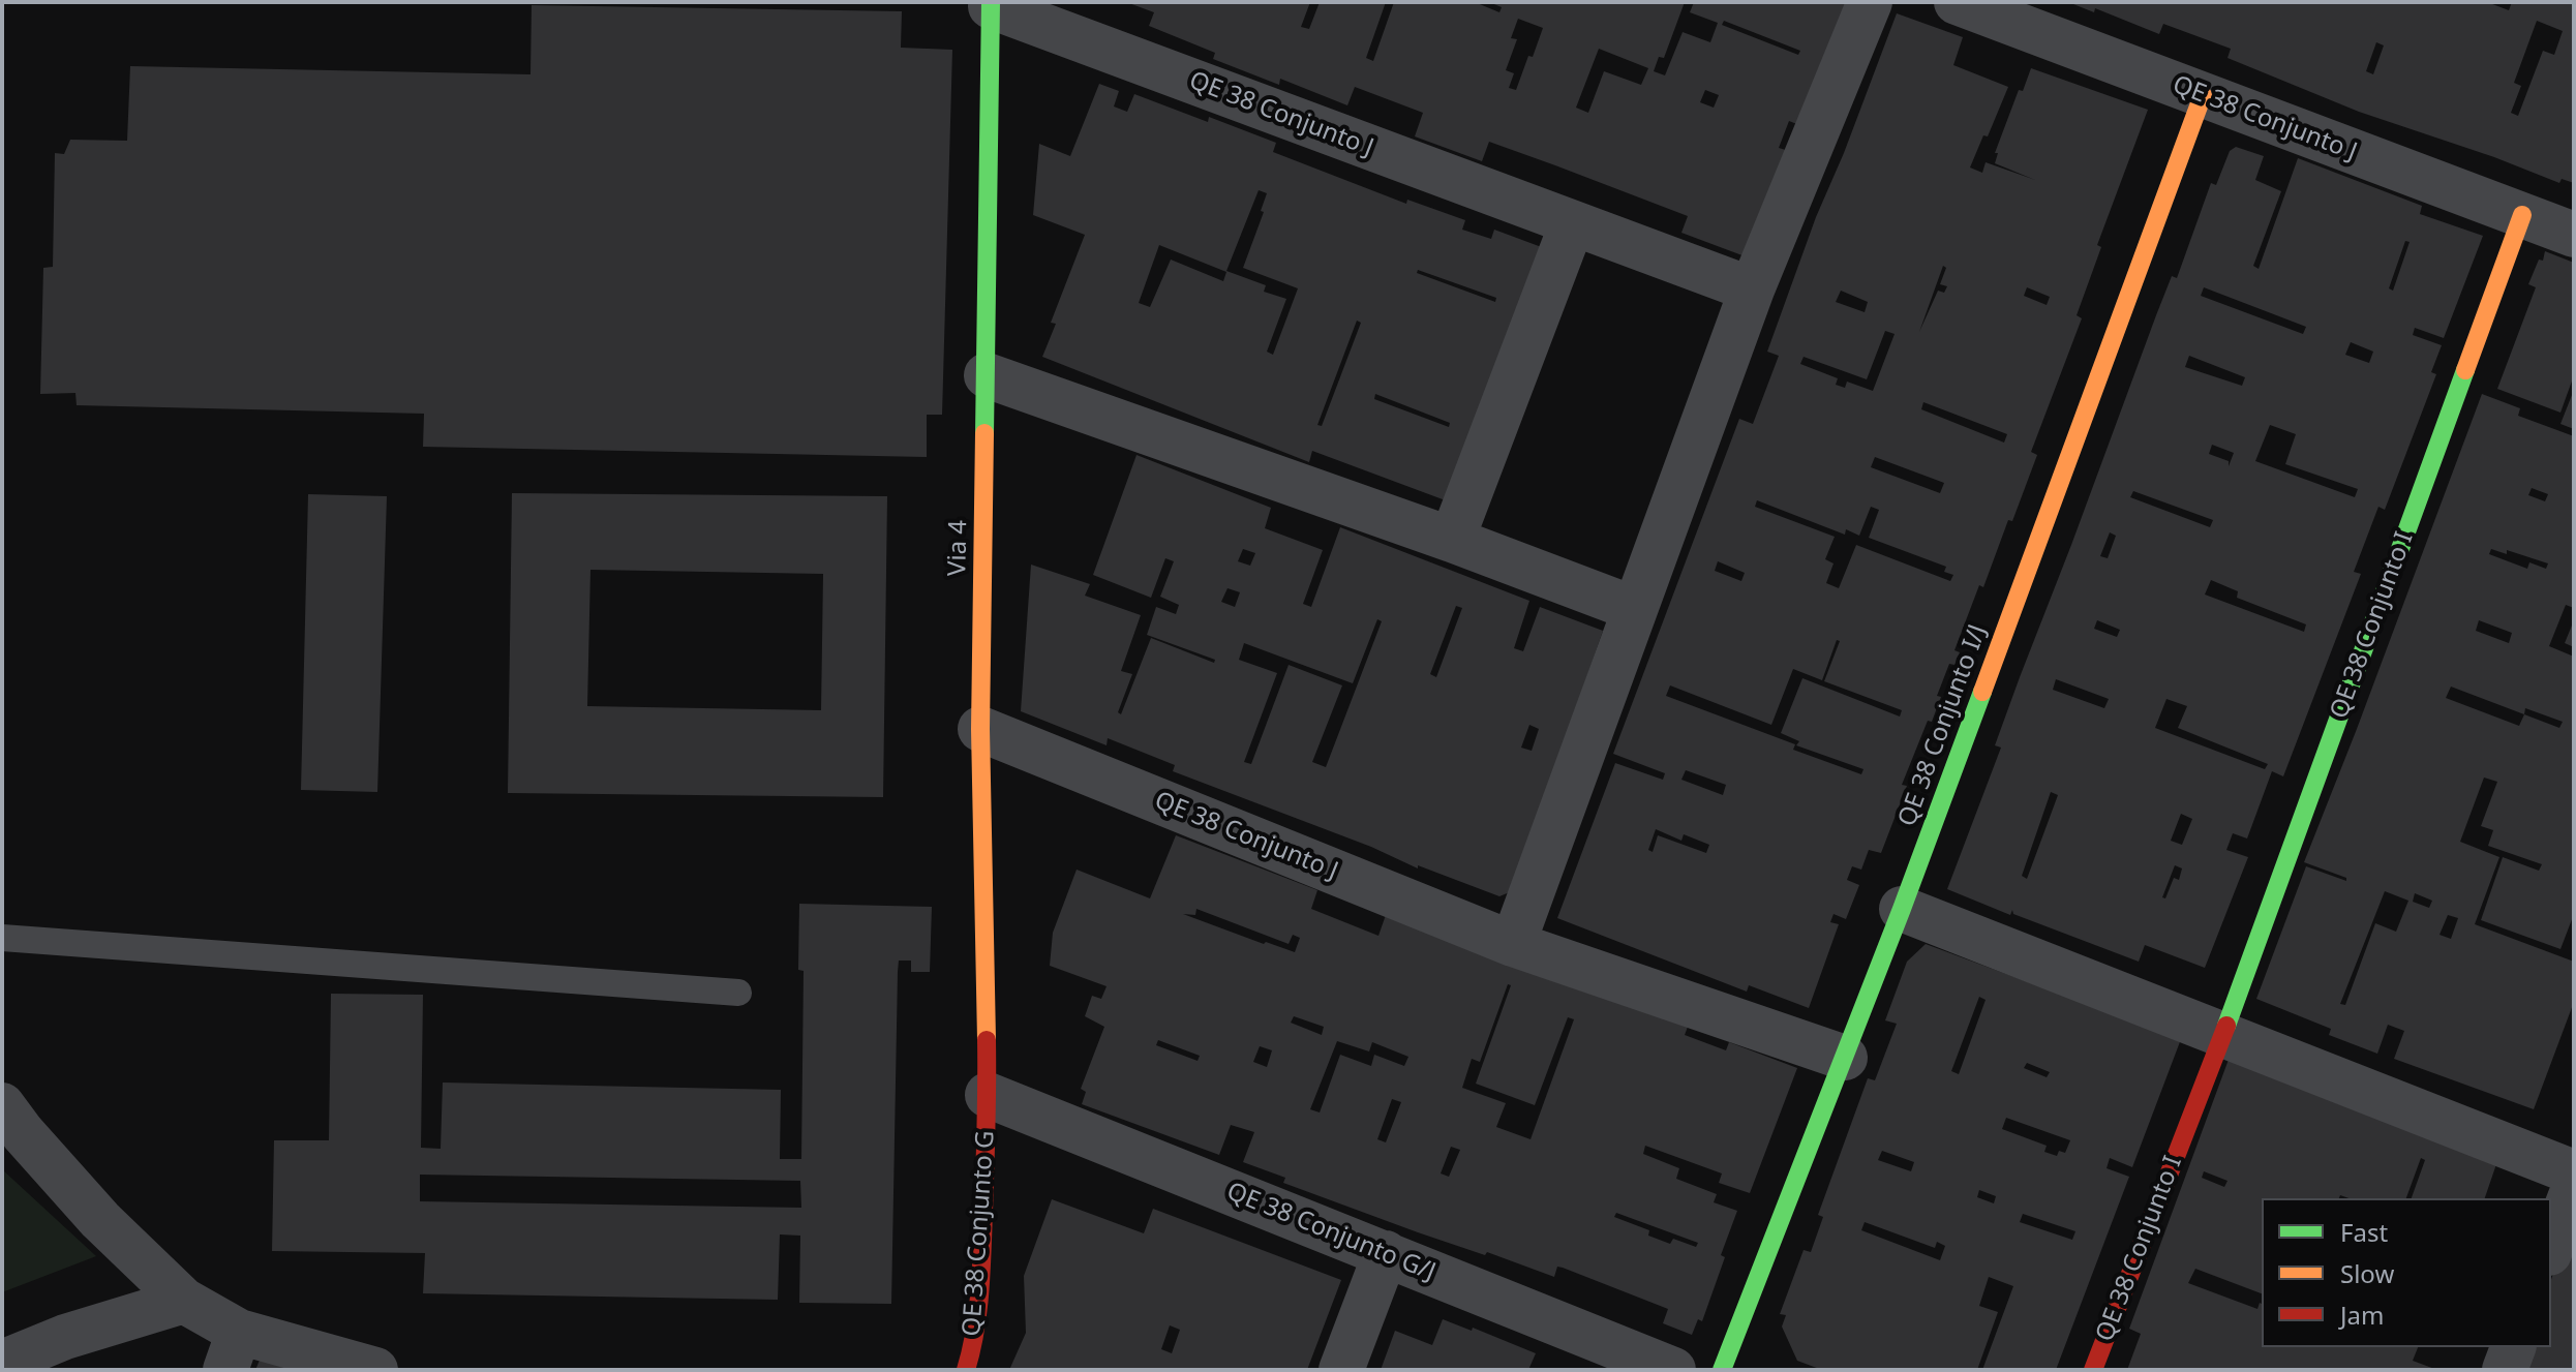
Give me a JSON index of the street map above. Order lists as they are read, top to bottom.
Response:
{
  "streets": {
    "street": [
      "QE 38 Conjunto J",
      "Via 4",
      "QE 38 Conjunto I",
      "QE 38 Conjunto I/J",
      "QE 38 Conjunto G/J",
      "QE 38 Conjunto G"
    ]
  },
  "crossings": [
    ["QE 38 Conjunto J", "Via 4"],
    ["QE 38 Conjunto J", "QE 38 Conjunto I"],
    ["QE 38 Conjunto J", "QE 38 Conjunto I/J"],
    ["Via 4", "QE 38 Conjunto G/J"],
    ["Via 4", "QE 38 Conjunto G"],
    ["QE 38 Conjunto G/J", "QE 38 Conjunto G"]
  ],
  "legend": ["Fast", "Slow", "Jam"]
}
